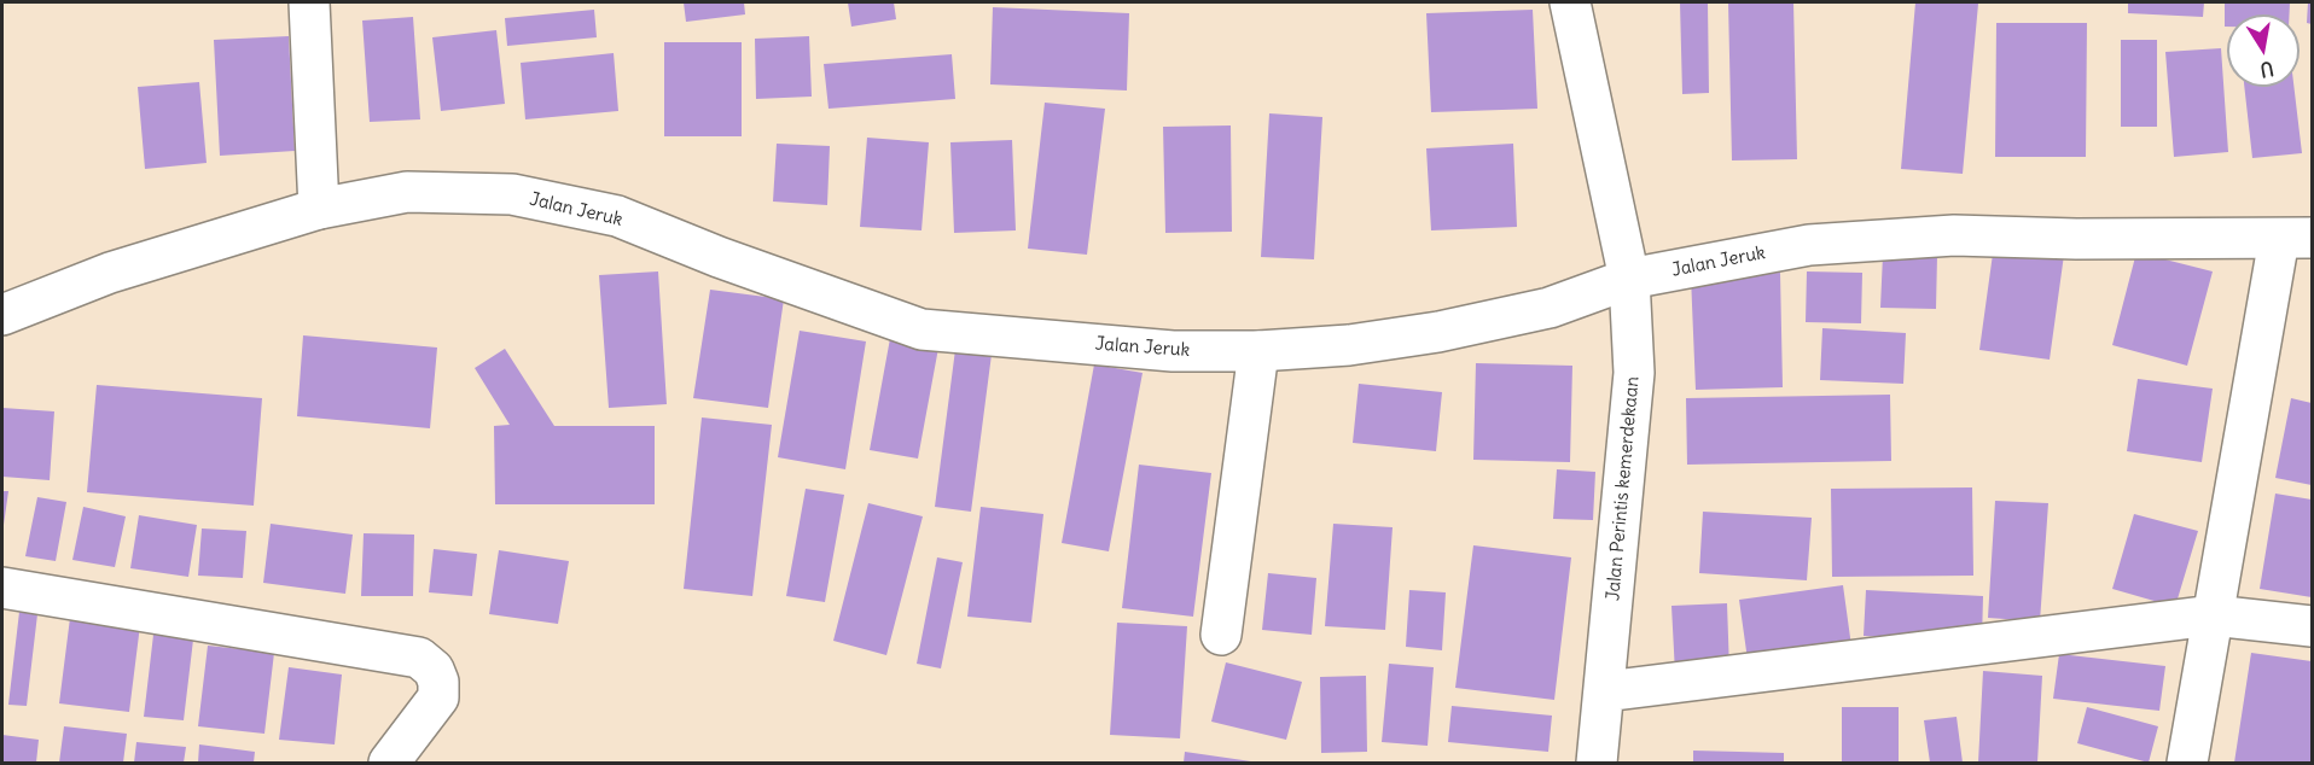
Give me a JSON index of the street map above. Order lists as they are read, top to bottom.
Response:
{
  "streets": {
    "street": ["Jalan Jeruk", "Jalan Perintis kemerdekaan"]
  },
  "crossings": [
    ["Jalan Jeruk", "Jalan Perintis kemerdekaan"]
  ],
  "north": "bottom"
}
